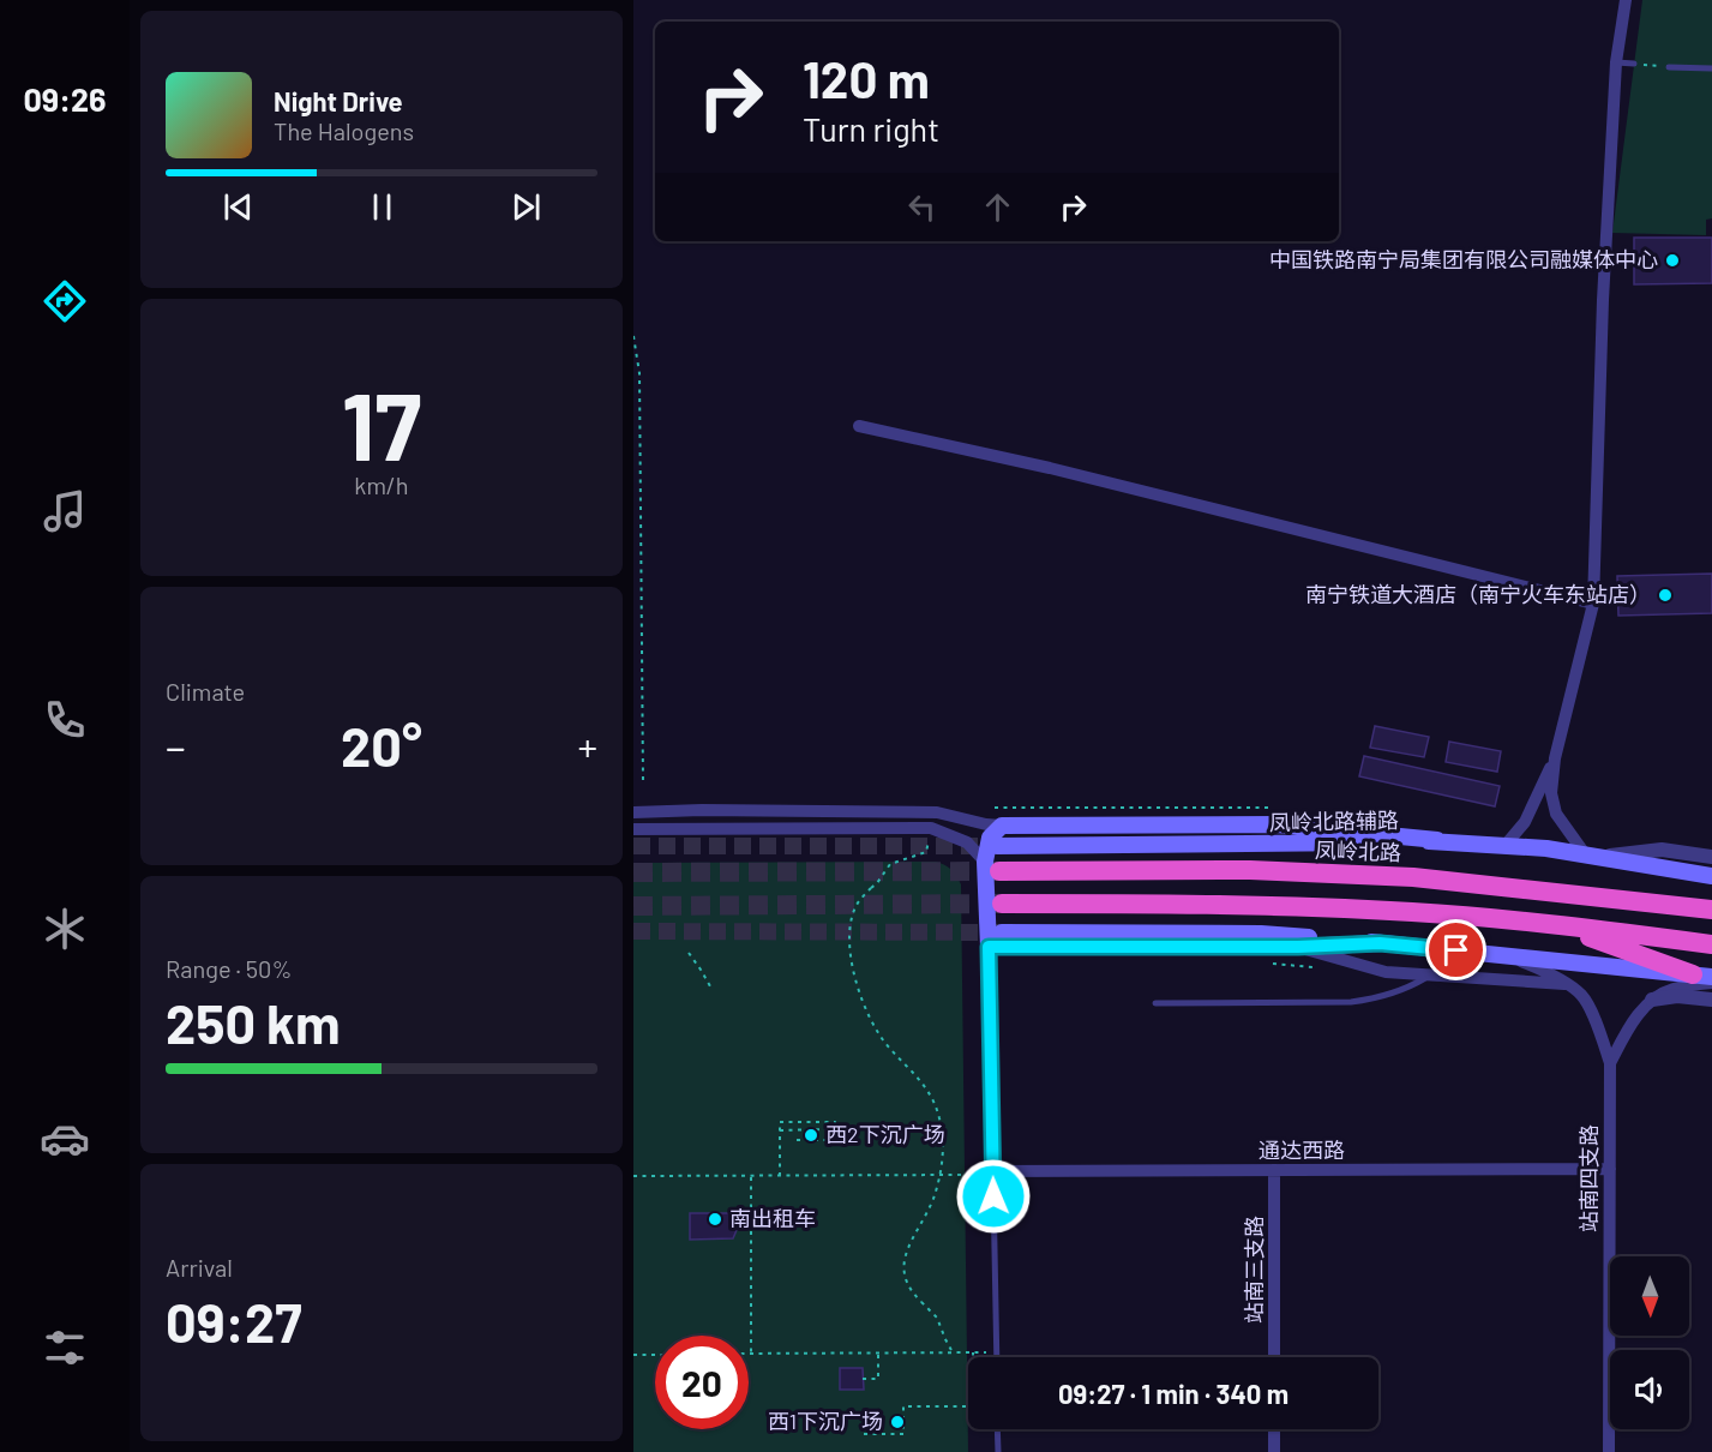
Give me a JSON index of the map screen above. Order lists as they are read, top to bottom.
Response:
{
  "streets": {
    "highway": ["凤岭北路"],
    "main road": ["凤岭北路辅路"],
    "street": ["通达西路", "站南四支路", "站南三支路"]
  },
  "crossings": [
    ["通达西路", "站南四支路"],
    ["通达西路", "站南三支路"]
  ],
  "places": [
    "中国铁路南宁局集团有限公司融媒体中心",
    "南宁铁道大酒店（南宁火车东站店）",
    "西2下沉广场",
    "南出租车",
    "西1下沉广场"
  ],
  "north": "bottom",
  "page": {
    "tabs": "09:26",
    "turn": ["120 m", "Turn right"],
    "song": ["Night Drive", "The Halogens"],
    "tile": [
      ["17", "km/h"],
      "Climate",
      ["Range · 50%", "250 km"],
      ["Arrival", "09:27"]
    ],
    "heat": ["−", "20°", "+"],
    "limit": "20",
    "trip": "09:27 · 1 min · 340 m"
  }
}
